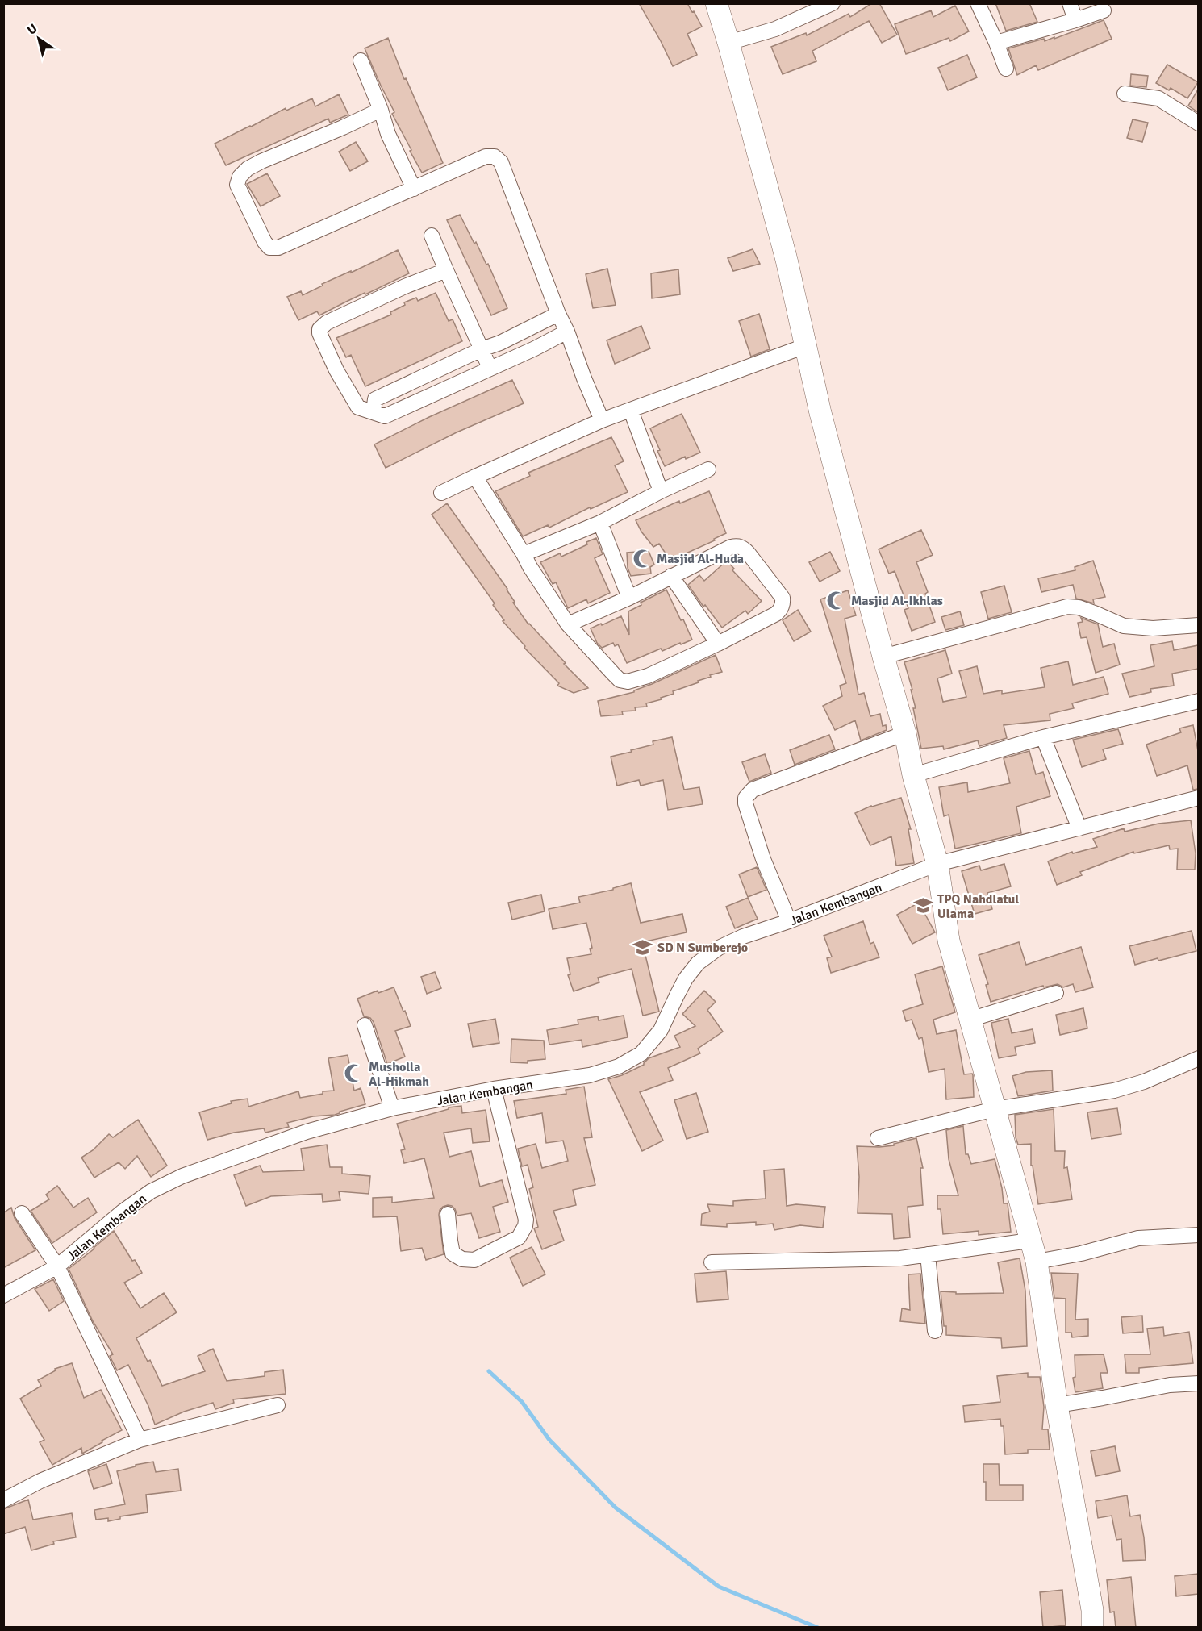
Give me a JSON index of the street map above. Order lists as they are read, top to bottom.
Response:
{
  "streets": {
    "street": ["Jalan Kembangan"]
  },
  "places": {
    "mosque": ["Masjid Al-Huda", "Masjid Al-Ikhlas", "Musholla Al-Hikmah"],
    "school or university": ["TPQ Nahdlatul Ulama", "SD N Sumberejo"]
  },
  "north": "top left"
}
